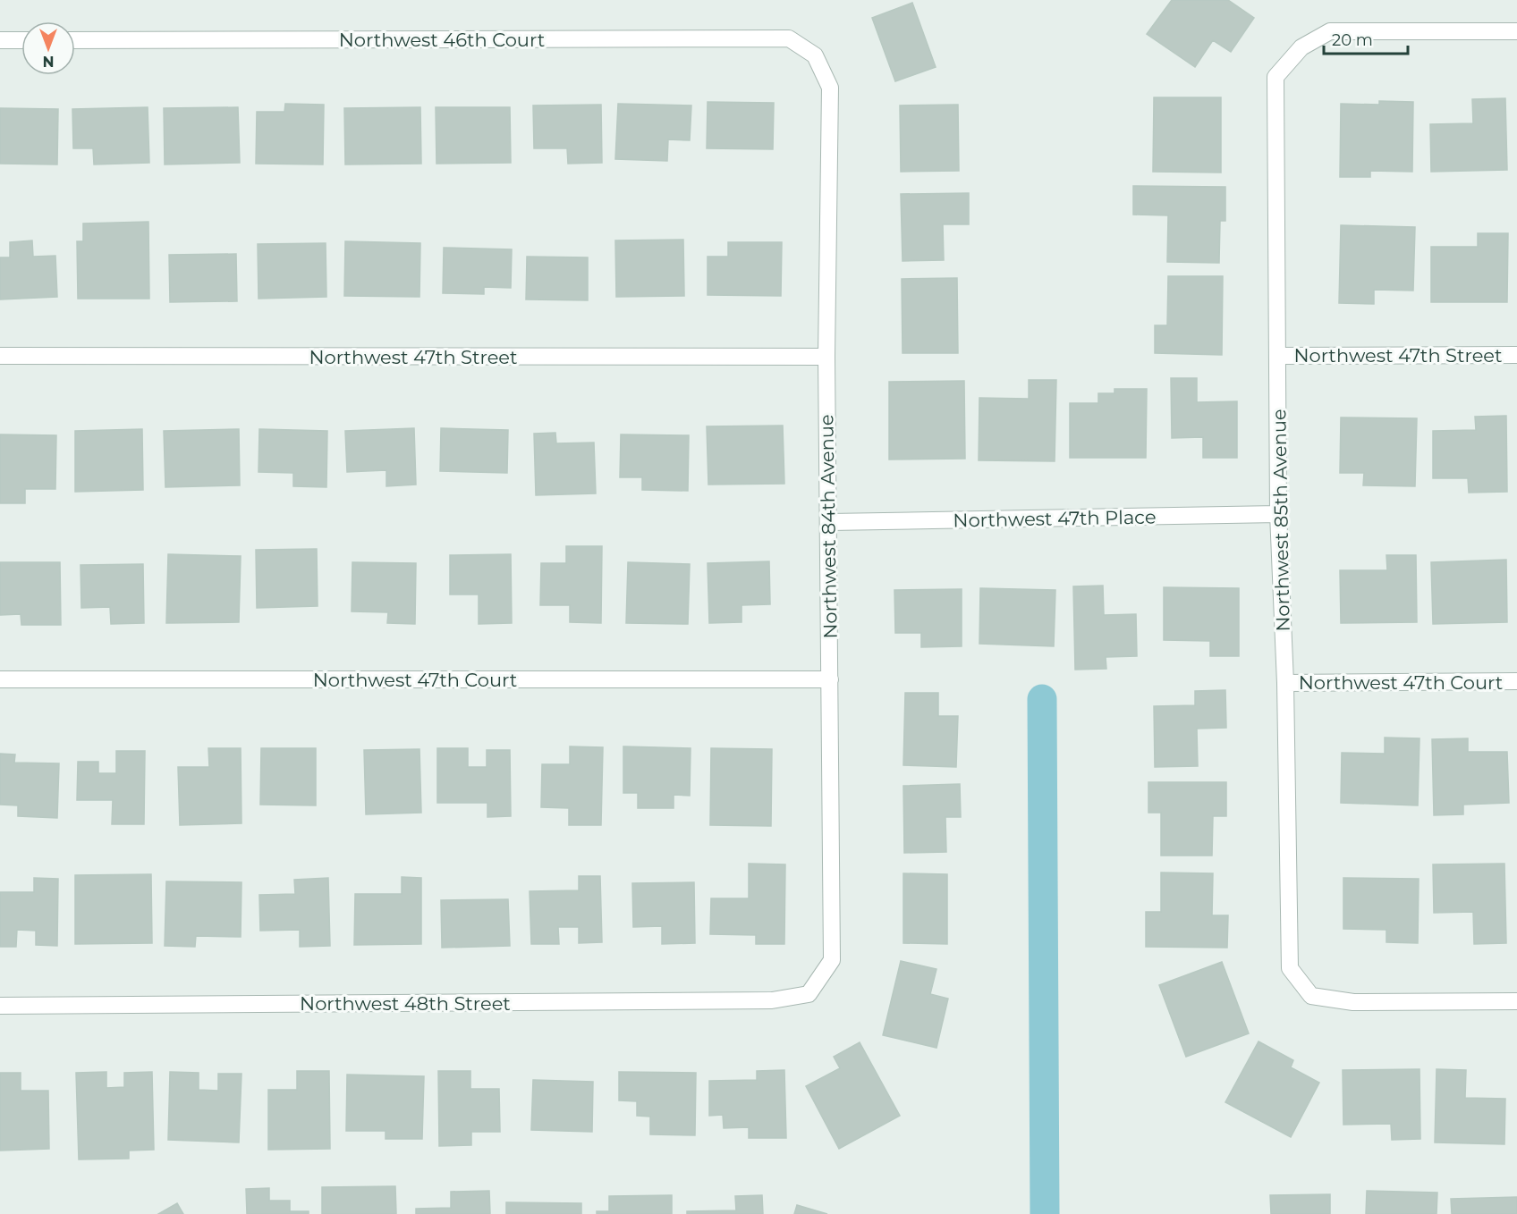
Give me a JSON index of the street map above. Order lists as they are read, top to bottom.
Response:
{
  "streets": {
    "street": [
      "Northwest 46th Court",
      "Northwest 47th Street",
      "Northwest 47th Place",
      "Northwest 85th Avenue",
      "Northwest 84th Avenue",
      "Northwest 47th Court",
      "Northwest 48th Street"
    ]
  },
  "crossings": [
    ["Northwest 46th Court", "Northwest 84th Avenue"],
    ["Northwest 47th Street", "Northwest 85th Avenue"],
    ["Northwest 47th Street", "Northwest 84th Avenue"],
    ["Northwest 47th Place", "Northwest 85th Avenue"],
    ["Northwest 47th Place", "Northwest 84th Avenue"],
    ["Northwest 85th Avenue", "Northwest 47th Court"],
    ["Northwest 84th Avenue", "Northwest 47th Court"],
    ["Northwest 84th Avenue", "Northwest 48th Street"]
  ],
  "scale_bar": "20 m",
  "north": "bottom"
}
